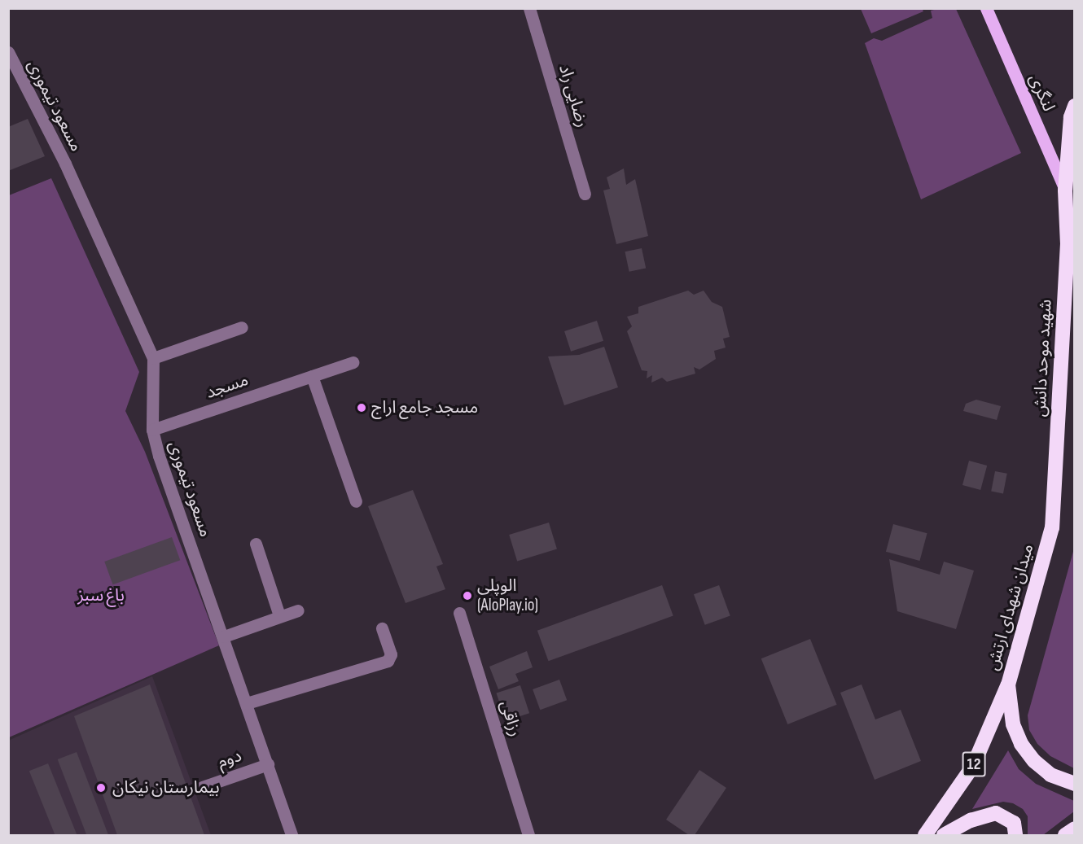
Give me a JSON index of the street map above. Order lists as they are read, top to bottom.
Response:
{
  "streets": {
    "highway": ["شهید موحد دانش", "میدان شهدای ارتش", "12"],
    "main road": ["لنگری"],
    "street": [
      "رضایی راد",
      "مسعود تیموری",
      "مسجد",
      "رزاقی",
      "دوم"
    ]
  },
  "crossings": [
    ["لنگری", "شهید موحد دانش"],
    ["مسعود تیموری", "مسجد"],
    ["مسعود تیموری", "دوم"],
    ["شهید موحد دانش", "میدان شهدای ارتش"],
    ["میدان شهدای ارتش", "12"]
  ],
  "parks": ["باغ سبز"],
  "places": ["مسجد جامع اراج", "الوپلی (AloPlay.io)", "بیمارستان نیکان"]
}
